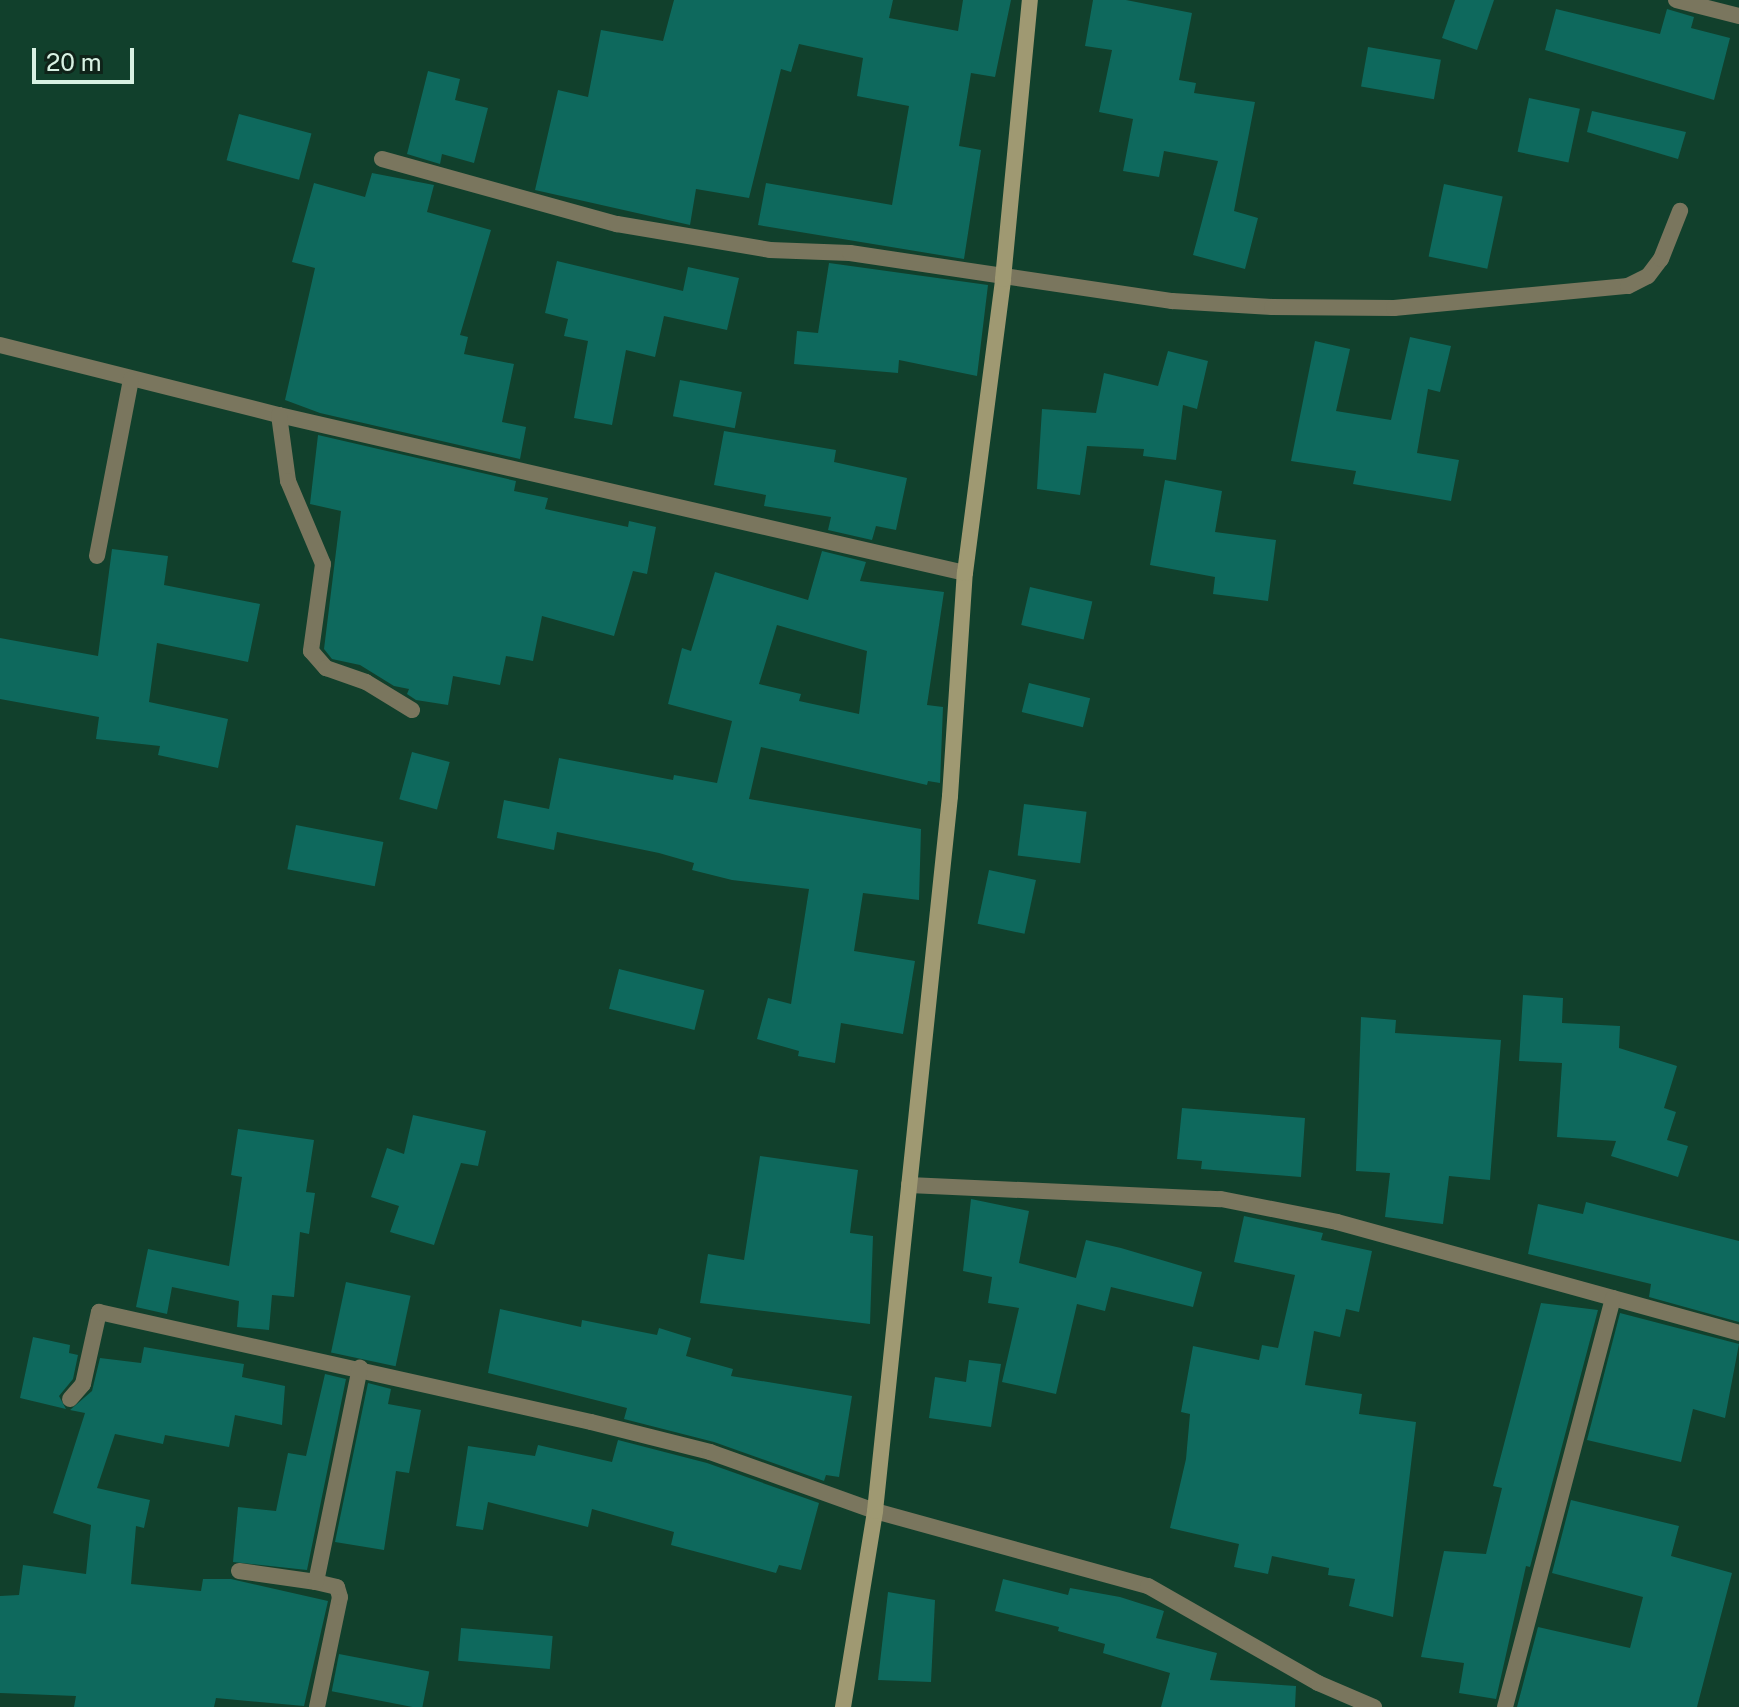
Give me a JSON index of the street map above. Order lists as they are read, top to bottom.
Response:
{
  "scale_bar": "20 m"
}
